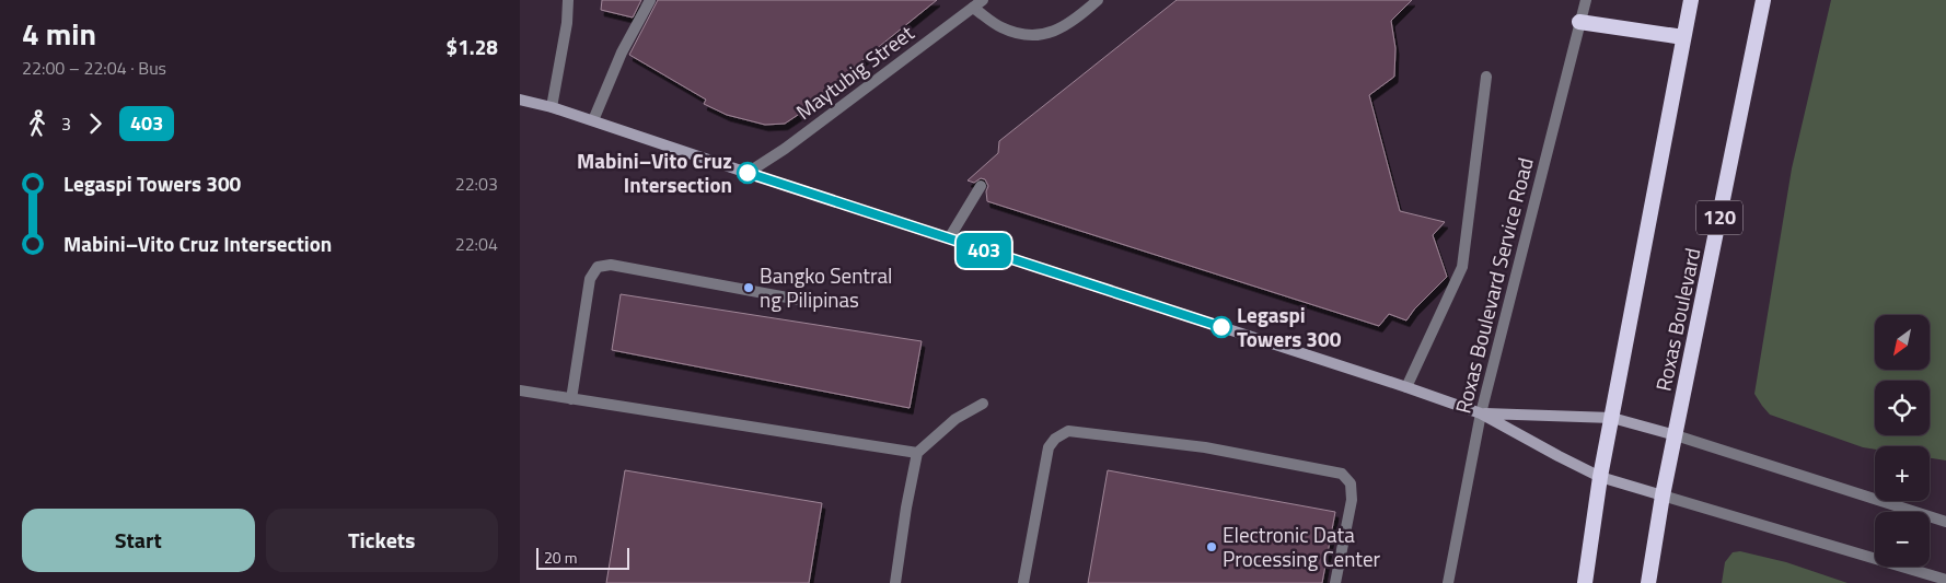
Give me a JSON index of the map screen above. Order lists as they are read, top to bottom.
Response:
{
  "streets": {
    "highway": ["120", "Roxas Boulevard"],
    "street": ["Maytubig Street", "Roxas Boulevard Service Road"]
  },
  "places": [
    "Mabini–Vito Cruz Intersection",
    "Bangko Sentral ng Pilipinas",
    "Legaspi Towers 300",
    "Electronic Data Processing Center"
  ],
  "lines": ["bus line 403"],
  "scale_bar": "20 m",
  "north": "bottom left",
  "page": {
    "heading": ["4 min", "22:00 – 22:04 · Bus", "$1.28"],
    "on_map": "403",
    "legs": ["3", "403"],
    "list": [
      {
        "name": "Legaspi Towers 300",
        "value": "22:03"
      },
      {
        "name": "Mabini–Vito Cruz Intersection",
        "value": "22:04"
      }
    ],
    "map_buttons": ["+", "−"],
    "buttons": ["Start", "Tickets"],
    "scale": "20 m"
  }
}
